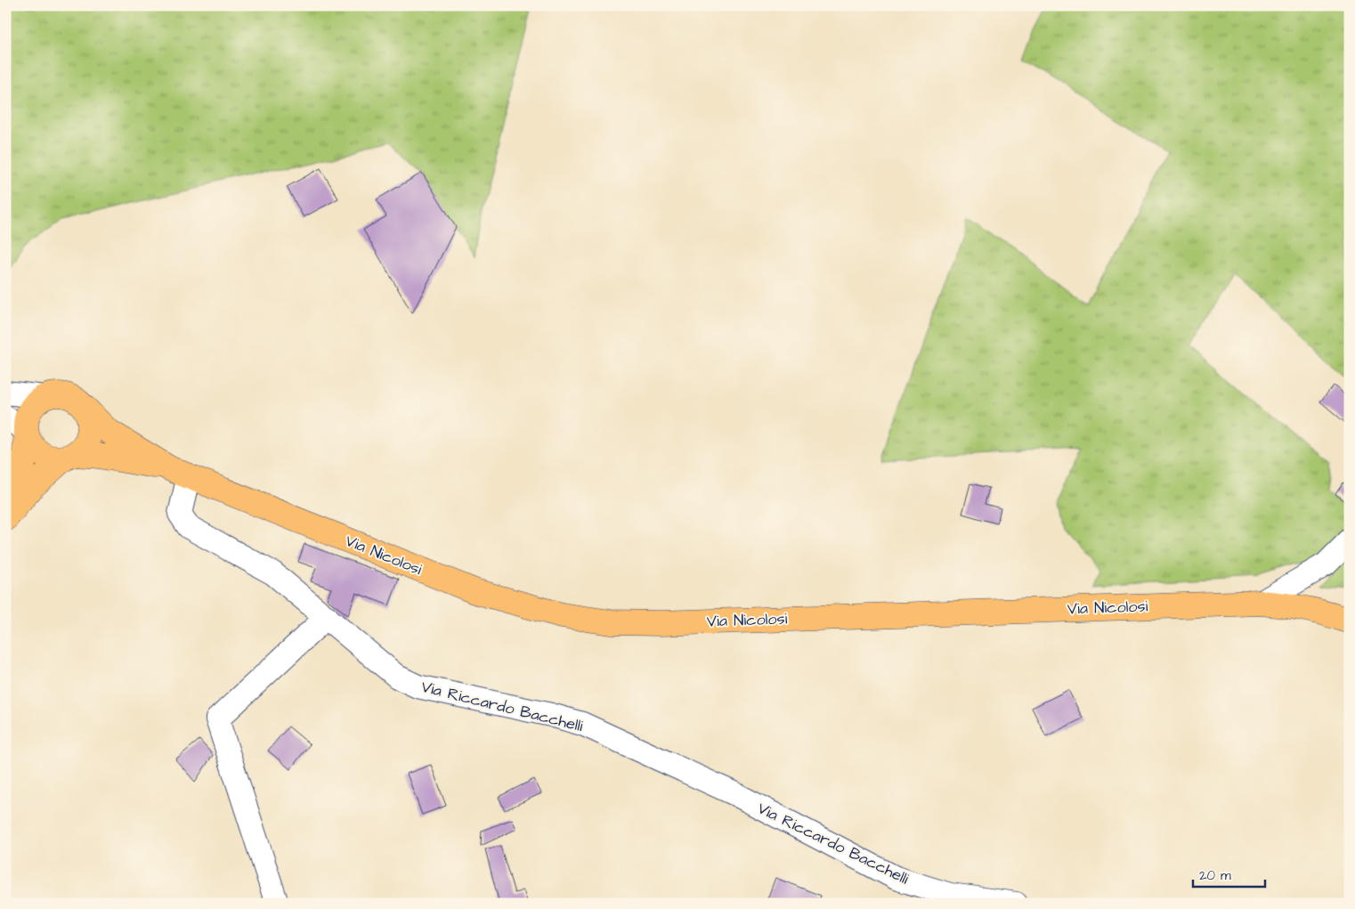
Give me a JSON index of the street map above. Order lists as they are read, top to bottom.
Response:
{
  "streets": {
    "main road": ["Via Nicolosi"],
    "street": ["Via Riccardo Bacchelli"]
  },
  "crossings": [
    ["Via Nicolosi", "Via Riccardo Bacchelli"]
  ],
  "scale_bar": "20 m"
}
